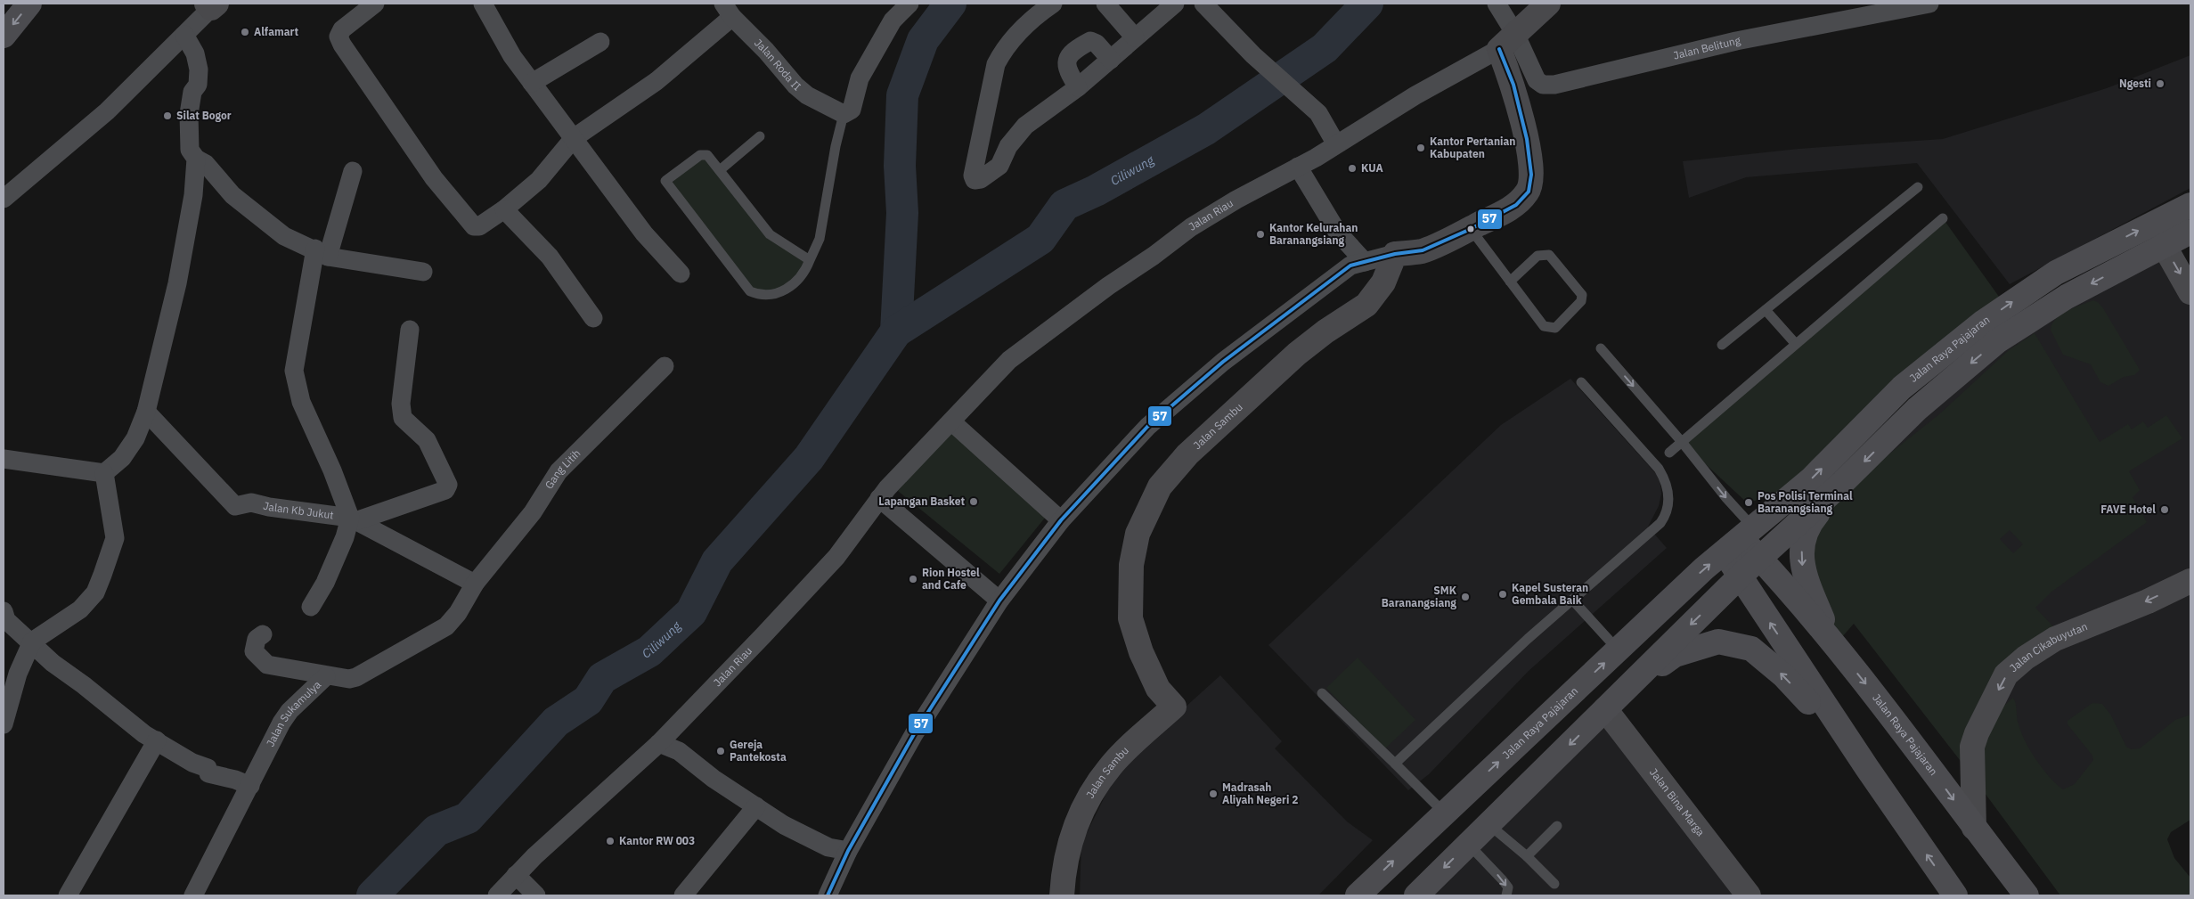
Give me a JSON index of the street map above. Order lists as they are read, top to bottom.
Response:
{
  "streets": {
    "main road": ["Jalan Raya Pajajaran"],
    "street": [
      "Jalan Belitung",
      "Jalan Roda II",
      "Jalan Riau",
      "Jalan Sambu",
      "Gang Litih",
      "Jalan Kb Jukut",
      "Jalan Cikabuyutan",
      "Jalan Sukamulya",
      "Jalan Bina Marga"
    ]
  },
  "crossings": [
    ["Jalan Belitung", "Jalan Riau"],
    ["Jalan Raya Pajajaran", "Jalan Cikabuyutan"],
    ["Jalan Raya Pajajaran", "Jalan Bina Marga"],
    ["Gang Litih", "Jalan Kb Jukut"],
    ["Gang Litih", "Jalan Sukamulya"],
    ["Jalan Kb Jukut", "Jalan Sukamulya"]
  ],
  "one_way": ["Jalan Cikabuyutan"],
  "water": ["Ciliwung"],
  "places": [
    "Alfamart",
    "Ngesti",
    "Silat Bogor",
    "Kantor Pertanian Kabupaten",
    "KUA",
    "Kantor Kelurahan Baranangsiang",
    "Lapangan Basket",
    "Pos Polisi Terminal Baranangsiang",
    "FAVE Hotel",
    "Rion Hostel and Cafe",
    "Kapel Susteran Gembala Baik",
    "SMK Baranangsiang",
    "Gereja Pantekosta",
    "Madrasah Aliyah Negeri 2",
    "Kantor RW 003"
  ],
  "lines": ["transit line 57"]
}
